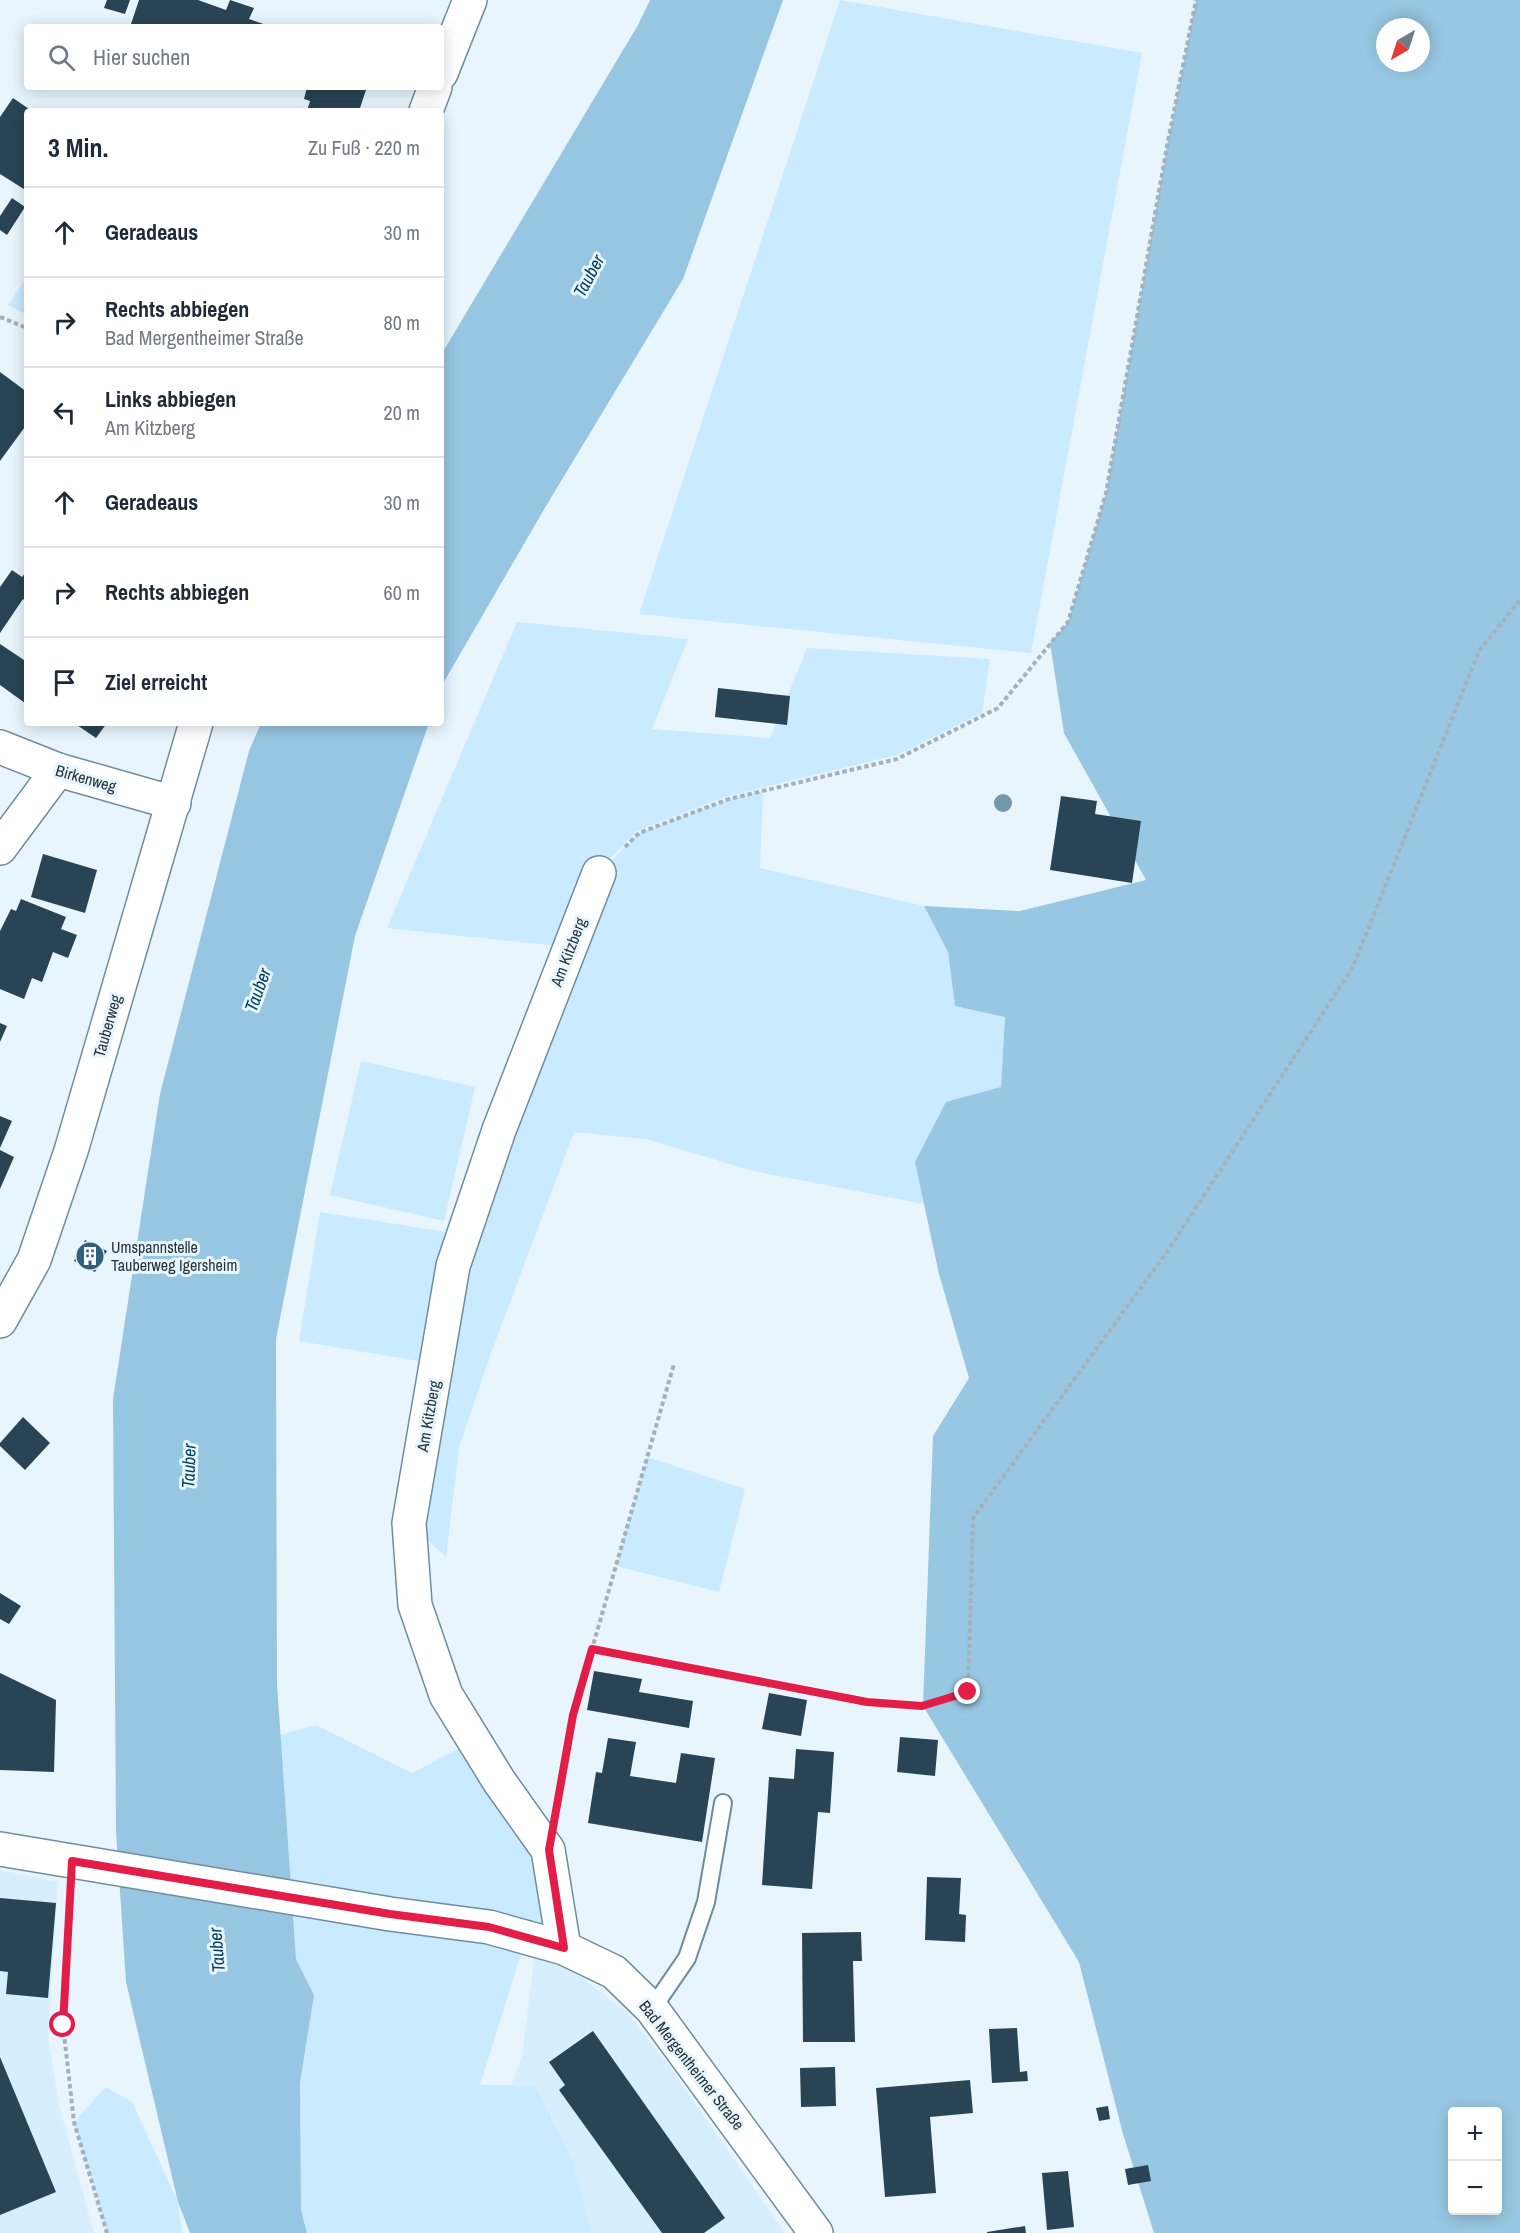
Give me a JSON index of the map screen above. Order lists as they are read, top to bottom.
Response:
{
  "streets": {
    "street": [
      "Birkenweg",
      "Am Kitzberg",
      "Tauberweg",
      "Bad Mergentheimer Straße"
    ]
  },
  "crossings": [
    ["Birkenweg", "Tauberweg"],
    ["Am Kitzberg", "Bad Mergentheimer Straße"]
  ],
  "water": ["Tauber"],
  "places": {
    "building": ["Umspannstelle Tauberweg Igersheim"]
  },
  "north": "bottom left",
  "page": {
    "search": "Hier suchen",
    "heading": ["3 Min.", "Zu Fuß · 220 m"],
    "list": [
      ["Geradeaus", "30 m"],
      ["Rechts abbiegen", "Bad Mergentheimer Straße", "80 m"],
      ["Links abbiegen", "Am Kitzberg", "20 m"],
      ["Geradeaus", "30 m"],
      ["Rechts abbiegen", "60 m"],
      "Ziel erreicht"
    ],
    "map_buttons": ["+", "−"]
  }
}
